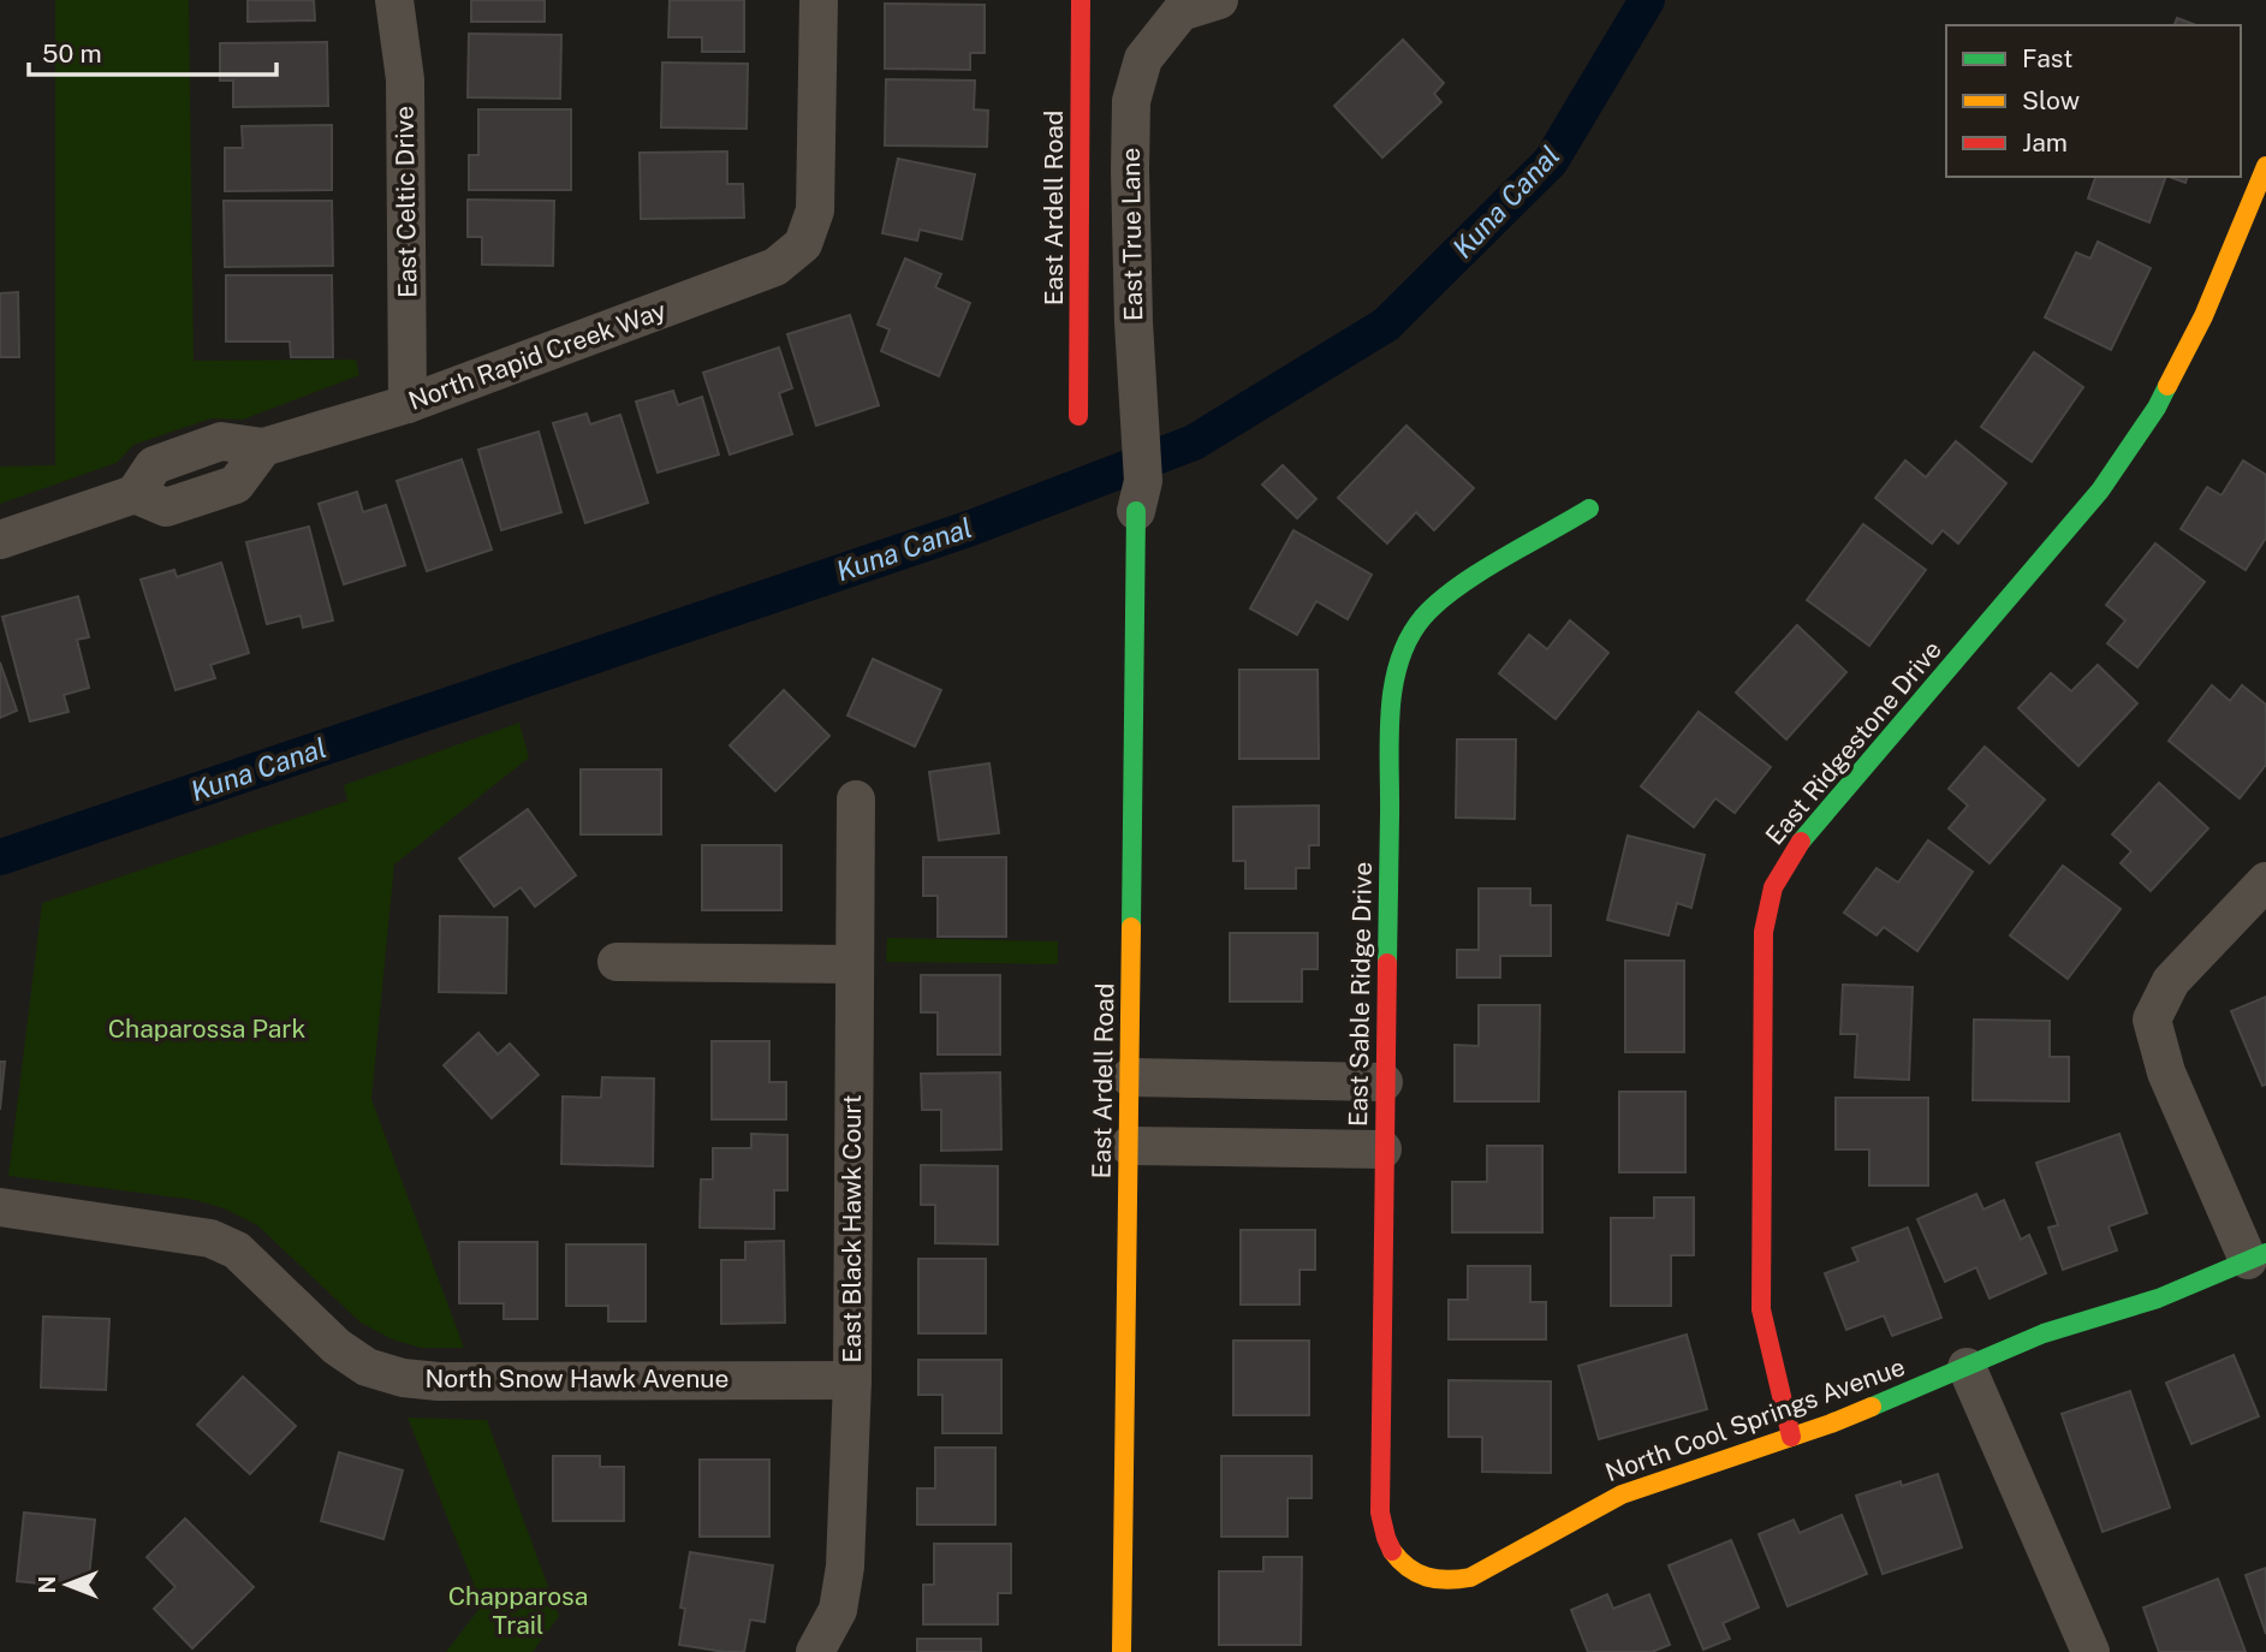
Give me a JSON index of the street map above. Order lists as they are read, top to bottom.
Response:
{
  "streets": {
    "street": [
      "East Celtic Drive",
      "East Ardell Road",
      "East True Lane",
      "North Rapid Creek Way",
      "East Ridgestone Drive",
      "East Sable Ridge Drive",
      "East Black Hawk Court",
      "North Snow Hawk Avenue",
      "North Cool Springs Avenue"
    ]
  },
  "crossings": [
    ["East Celtic Drive", "North Rapid Creek Way"],
    ["East Ardell Road", "East True Lane"],
    ["East Ridgestone Drive", "North Cool Springs Avenue"],
    ["East Sable Ridge Drive", "North Cool Springs Avenue"],
    ["East Black Hawk Court", "North Snow Hawk Avenue"]
  ],
  "water": ["Kuna Canal"],
  "parks": ["Chaparossa Park", "Chapparosa Trail"],
  "legend": ["Fast", "Slow", "Jam"],
  "scale_bar": "50 m",
  "north": "left"
}
